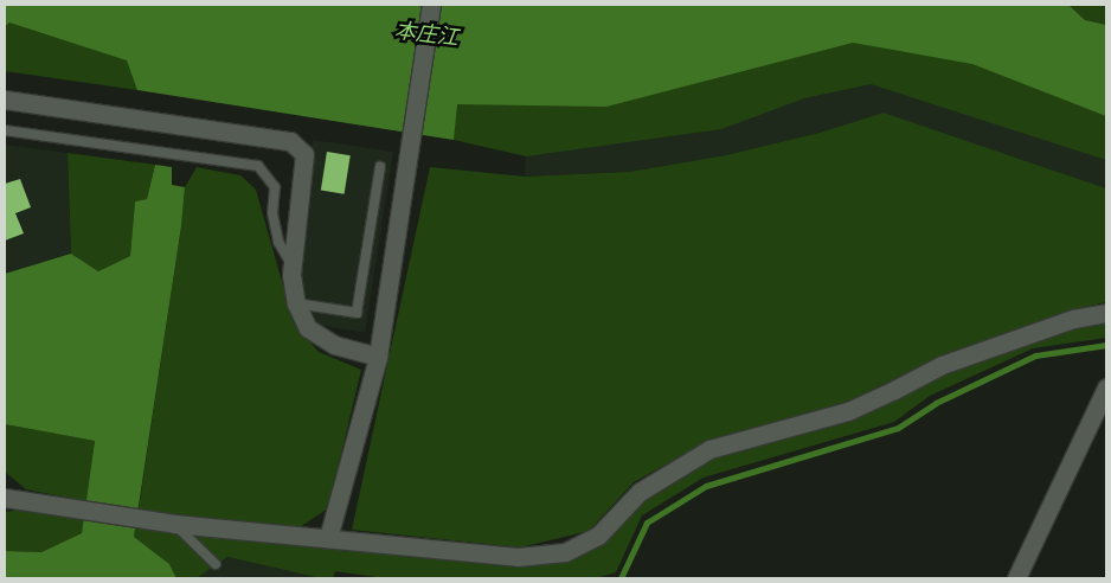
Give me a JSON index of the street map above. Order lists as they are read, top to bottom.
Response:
{
  "water": ["本庄江"]
}
